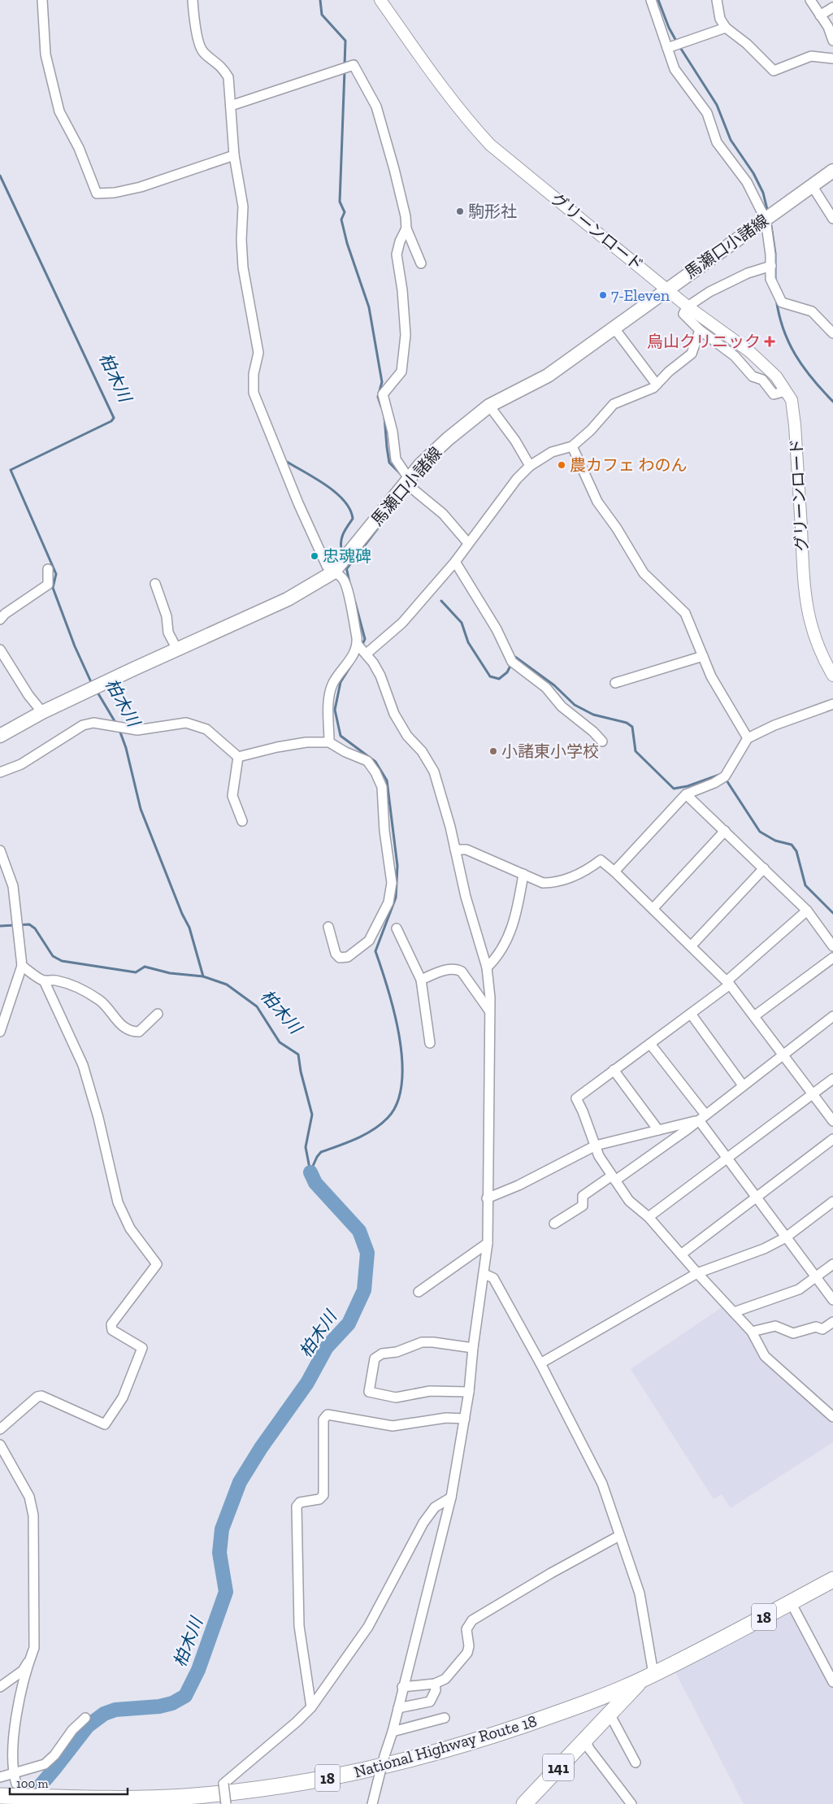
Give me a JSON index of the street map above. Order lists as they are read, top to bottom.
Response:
{
  "streets": {
    "highway": ["18", "National Highway Route 18", "141"],
    "main road": ["馬瀬口小諸線"],
    "street": ["グリーンロード"]
  },
  "crossings": [
    ["グリーンロード", "馬瀬口小諸線"],
    ["18", "National Highway Route 18"],
    ["18", "141"],
    ["National Highway Route 18", "141"]
  ],
  "water": ["柏木川"],
  "places": {
    "other": [
      "駒形社",
      "7-Eleven",
      "農カフェ わのん",
      "忠魂碑",
      "小諸東小学校"
    ],
    "health": ["烏山クリニック"]
  },
  "scale_bar": "100 m"
}
